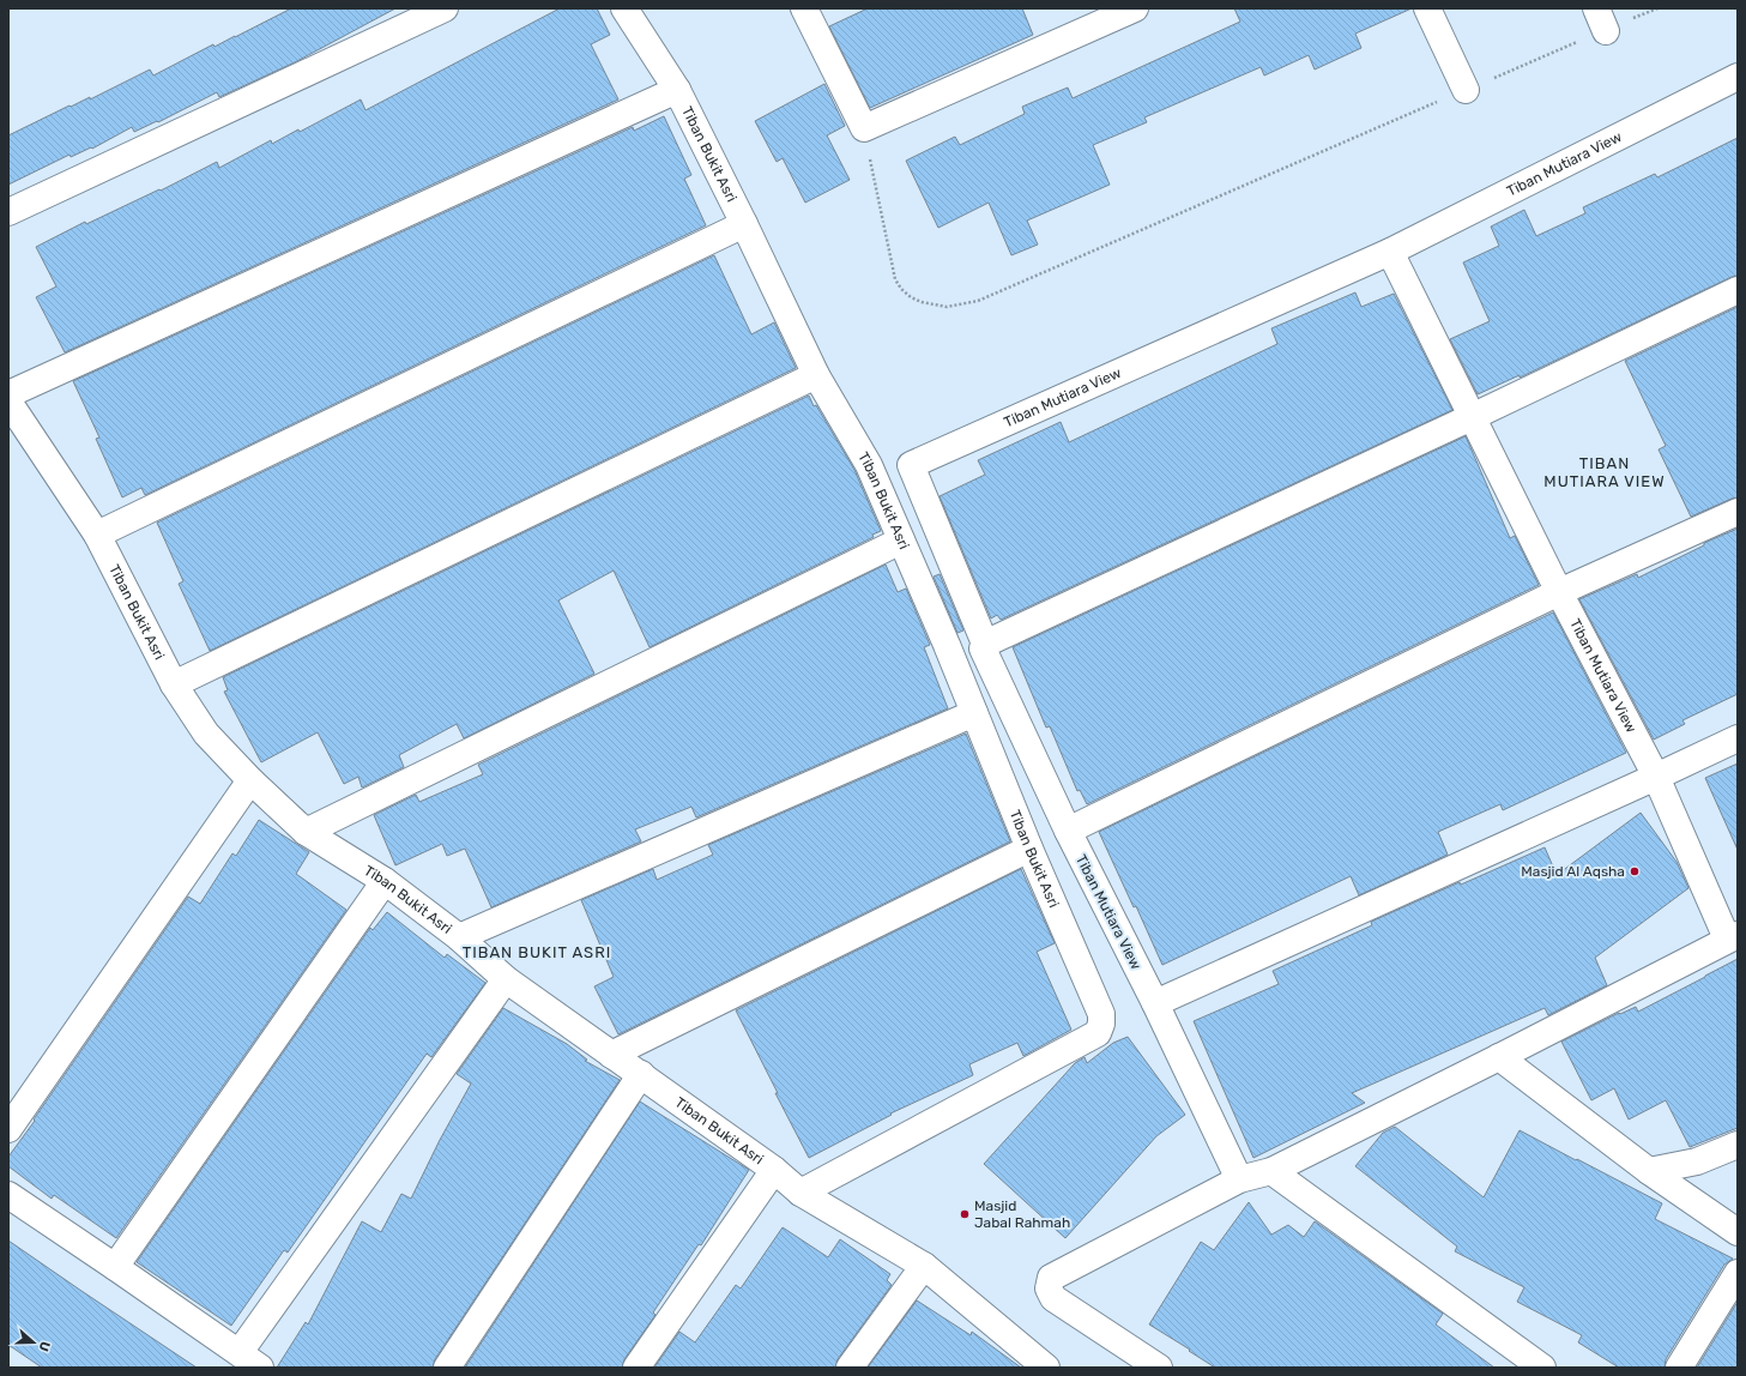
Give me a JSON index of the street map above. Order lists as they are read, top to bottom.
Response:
{
  "streets": {
    "street": ["Tiban Bukit Asri", "Tiban Mutiara View"]
  },
  "districts": ["TIBAN MUTIARA VIEW", "TIBAN BUKIT ASRI"],
  "places": ["Masjid Al Aqsha", "Masjid Jabal Rahmah"],
  "north": "right"
}
